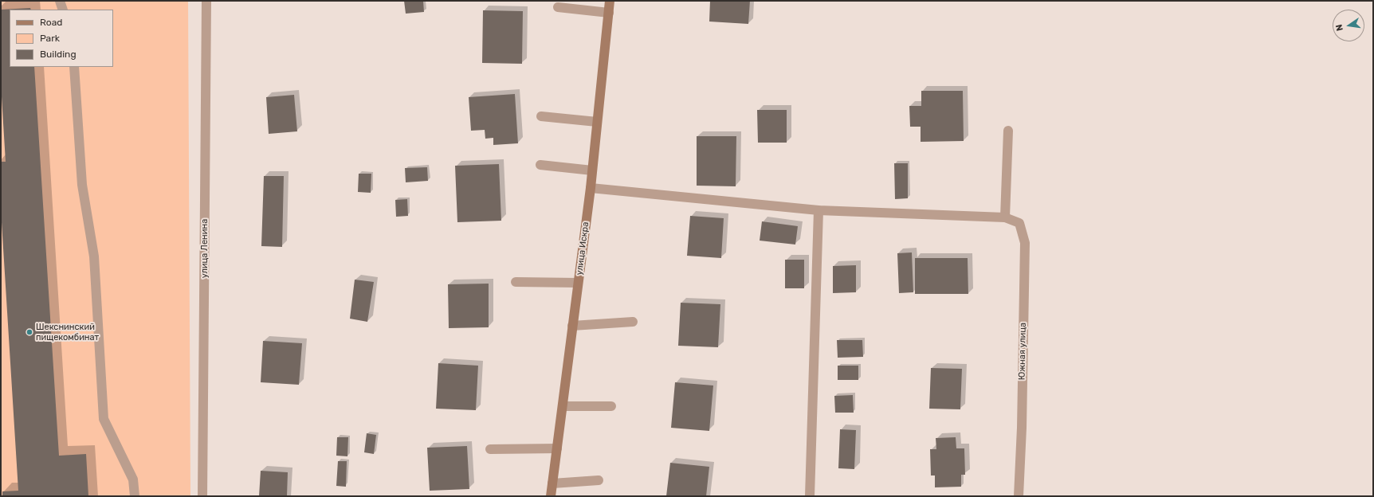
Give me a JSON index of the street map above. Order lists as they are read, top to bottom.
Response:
{
  "streets": {
    "street": ["улица Ленина", "улица Искра", "Южная улица"]
  },
  "places": ["Шекснинский пищекомбинат"],
  "legend": ["Road", "Park", "Building"],
  "north": "left"
}
